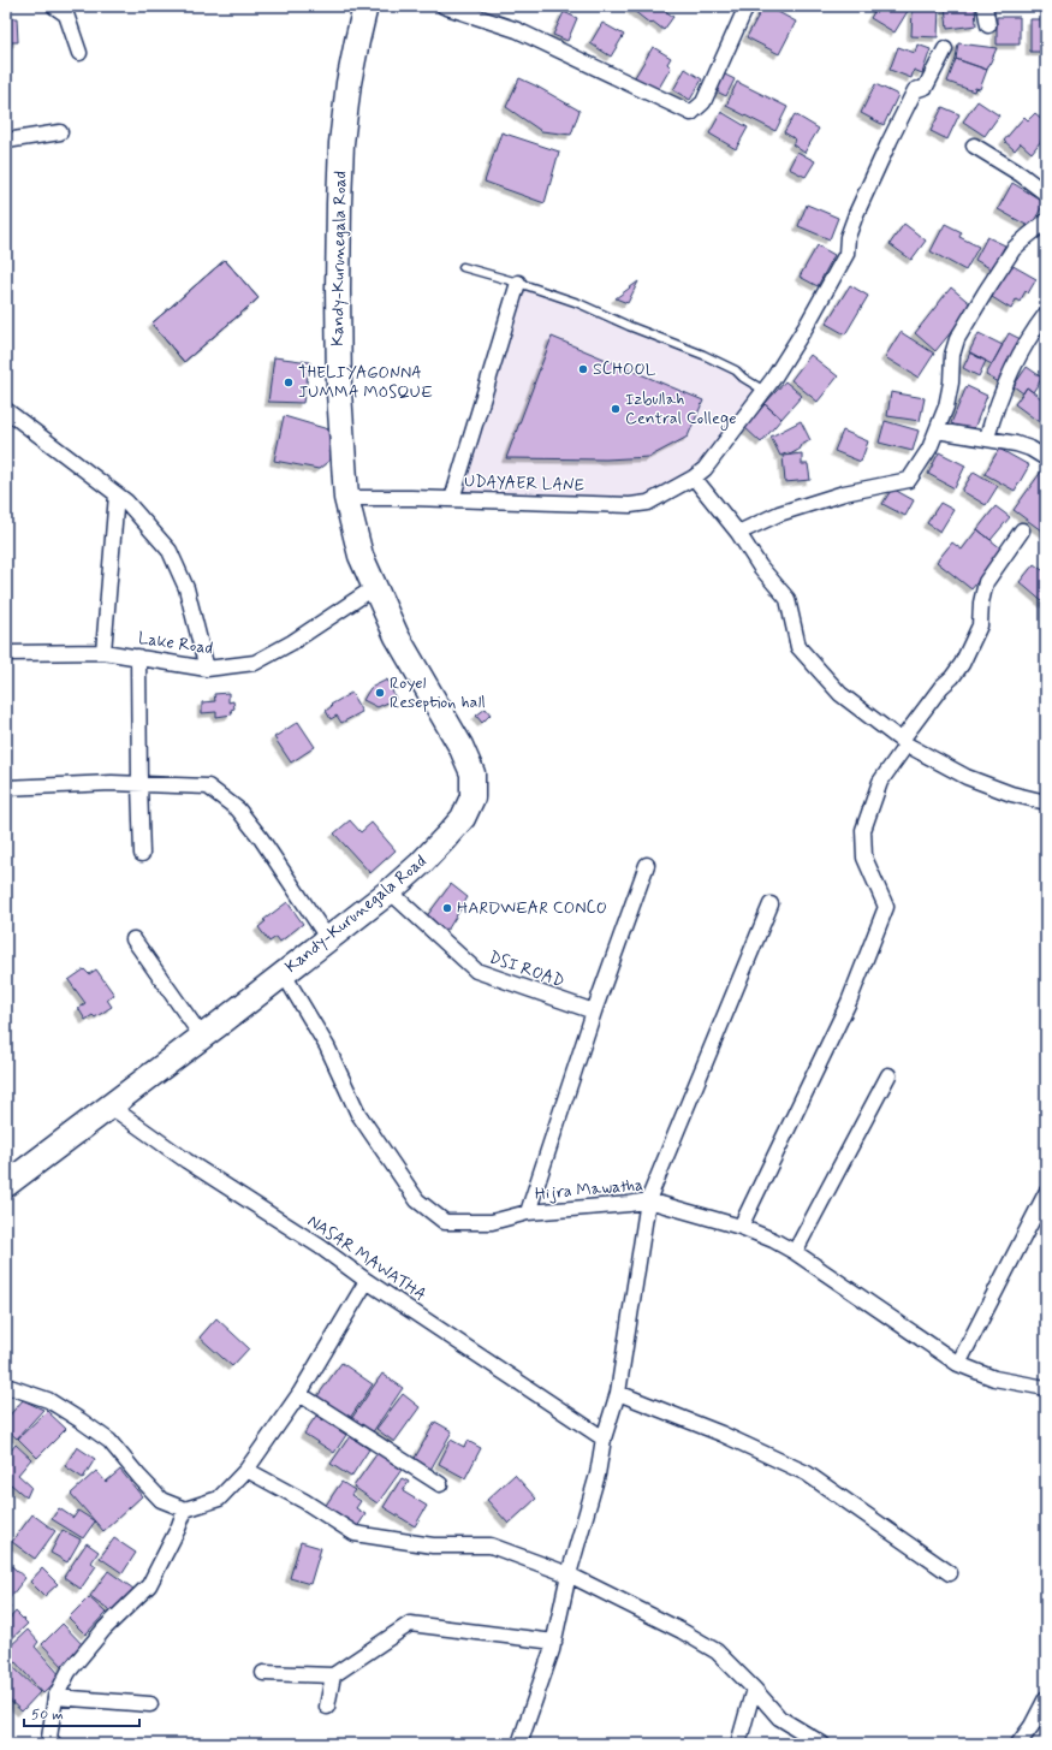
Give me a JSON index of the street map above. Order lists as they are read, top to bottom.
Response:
{
  "streets": {
    "highway": ["Kandy-Kurunegala Road"],
    "street": [
      "UDAYAER LANE",
      "Lake Road",
      "DSI ROAD",
      "Hijra Mawatha",
      "NASAR MAWATHA"
    ]
  },
  "crossings": [
    ["Kandy-Kurunegala Road", "UDAYAER LANE"],
    ["Kandy-Kurunegala Road", "Lake Road"],
    ["Kandy-Kurunegala Road", "DSI ROAD"],
    ["Kandy-Kurunegala Road", "Hijra Mawatha"],
    ["Kandy-Kurunegala Road", "NASAR MAWATHA"]
  ],
  "places": [
    "SCHOOL",
    "THELIYAGONNA JUMMA MOSQUE",
    "Izbullah Central College",
    "Royel Reseption hall",
    "HARDWEAR CONCO"
  ],
  "scale_bar": "50 m"
}
